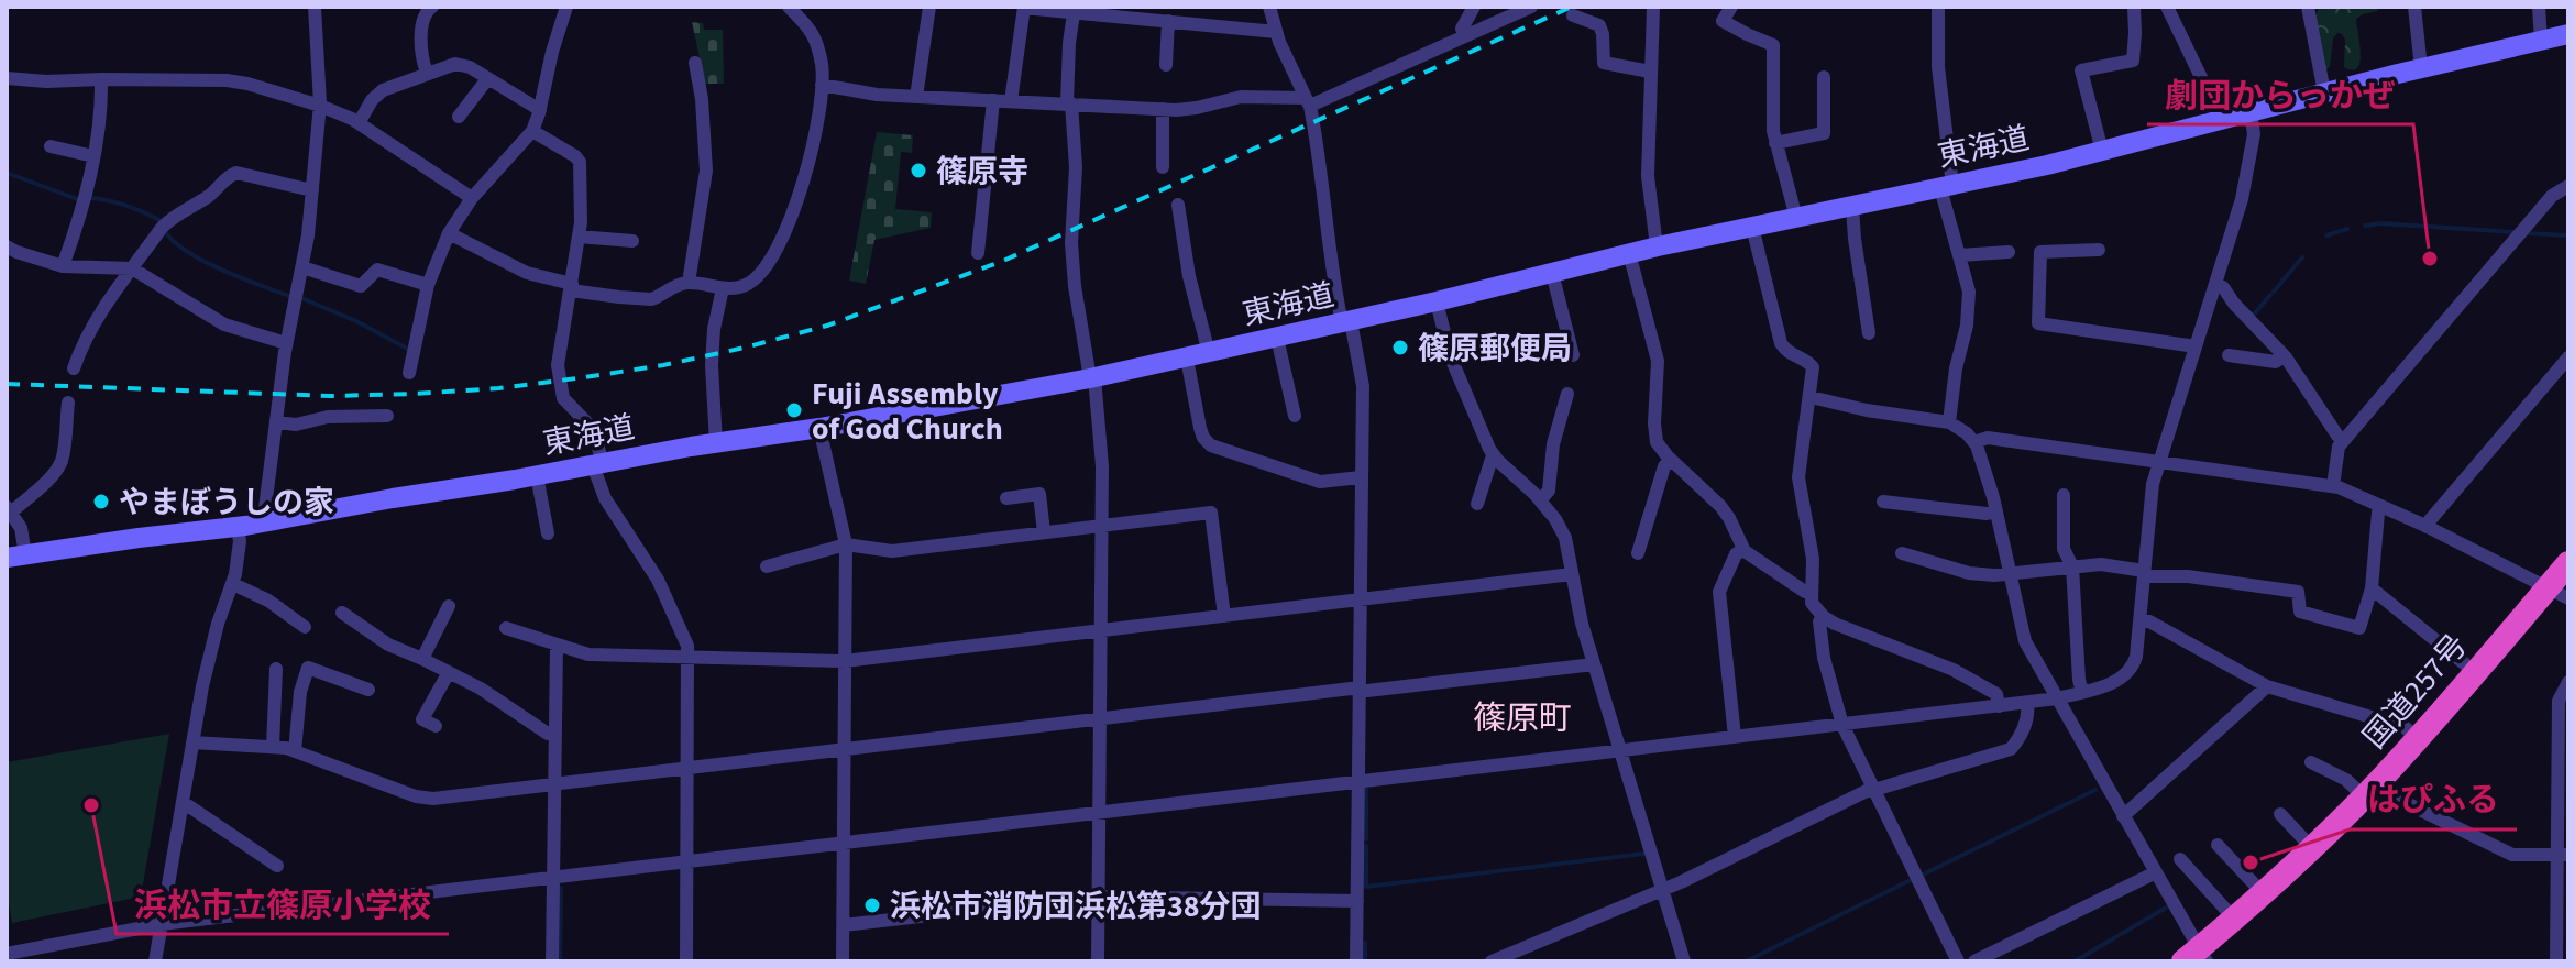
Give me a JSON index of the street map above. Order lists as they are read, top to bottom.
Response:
{
  "streets": {
    "highway": ["国道257号"],
    "main road": ["東海道"]
  },
  "districts": ["篠原町"],
  "places": [
    "篠原寺",
    "劇団からっかぜ",
    "篠原郵便局",
    "Fuji Assembly of God Church",
    "やまぼうしの家",
    "浜松市立篠原小学校",
    "はぴふる",
    "浜松市消防団浜松第38分団"
  ]
}
